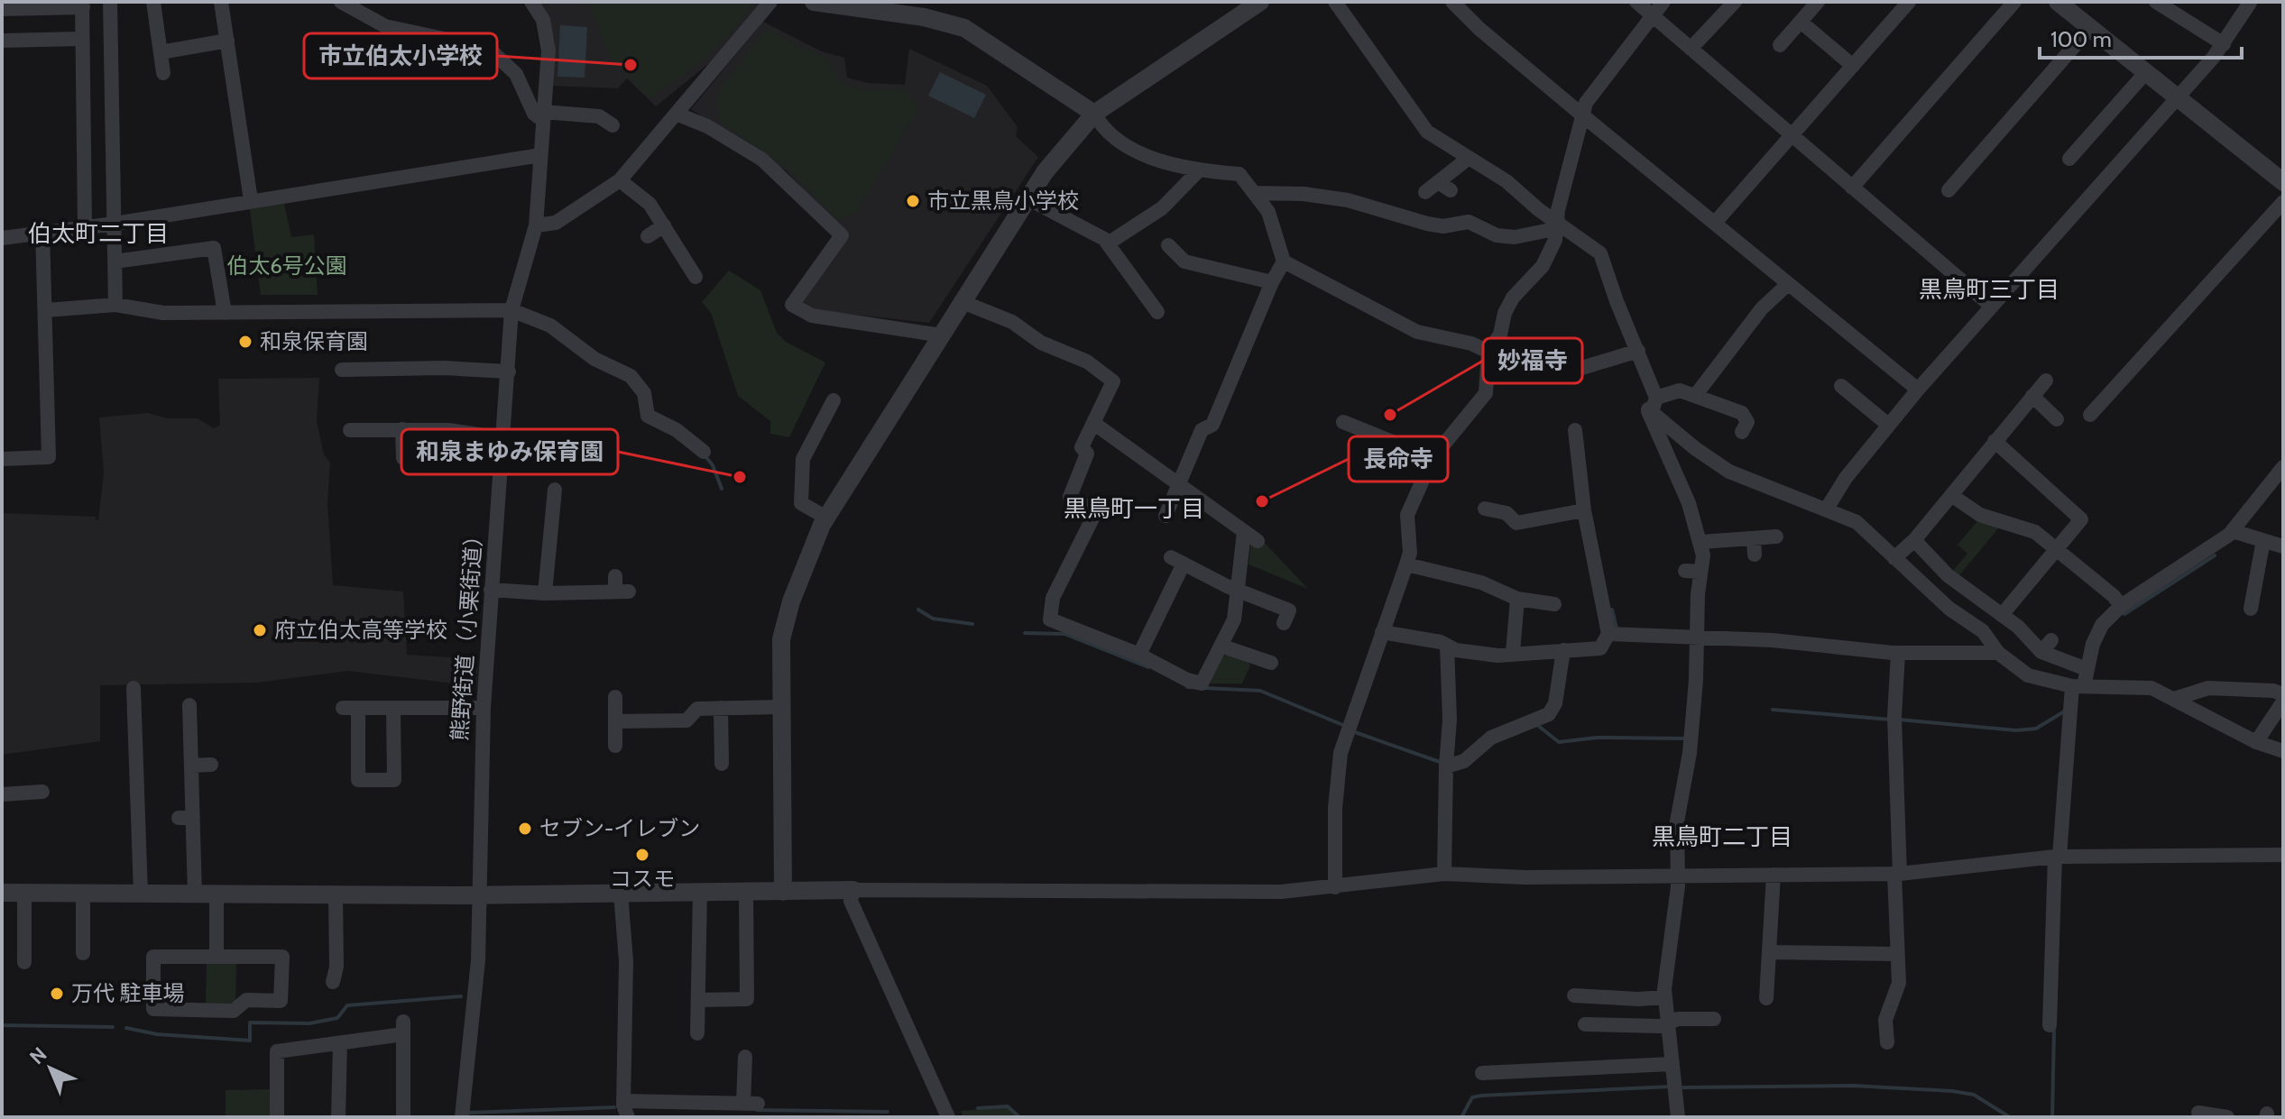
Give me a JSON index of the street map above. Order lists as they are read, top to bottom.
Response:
{
  "streets": {
    "street": ["熊野街道（小栗街道）"]
  },
  "districts": [
    "伯太町二丁目",
    "黒鳥町三丁目",
    "黒鳥町一丁目",
    "黒鳥町二丁目"
  ],
  "parks": ["伯太6号公園"],
  "places": [
    "市立伯太小学校",
    "市立黒鳥小学校",
    "和泉保育園",
    "妙福寺",
    "和泉まゆみ保育園",
    "長命寺",
    "府立伯太高等学校",
    "セブン-イレブン",
    "コスモ",
    "万代 駐車場"
  ],
  "scale_bar": "100 m",
  "north": "top left"
}
